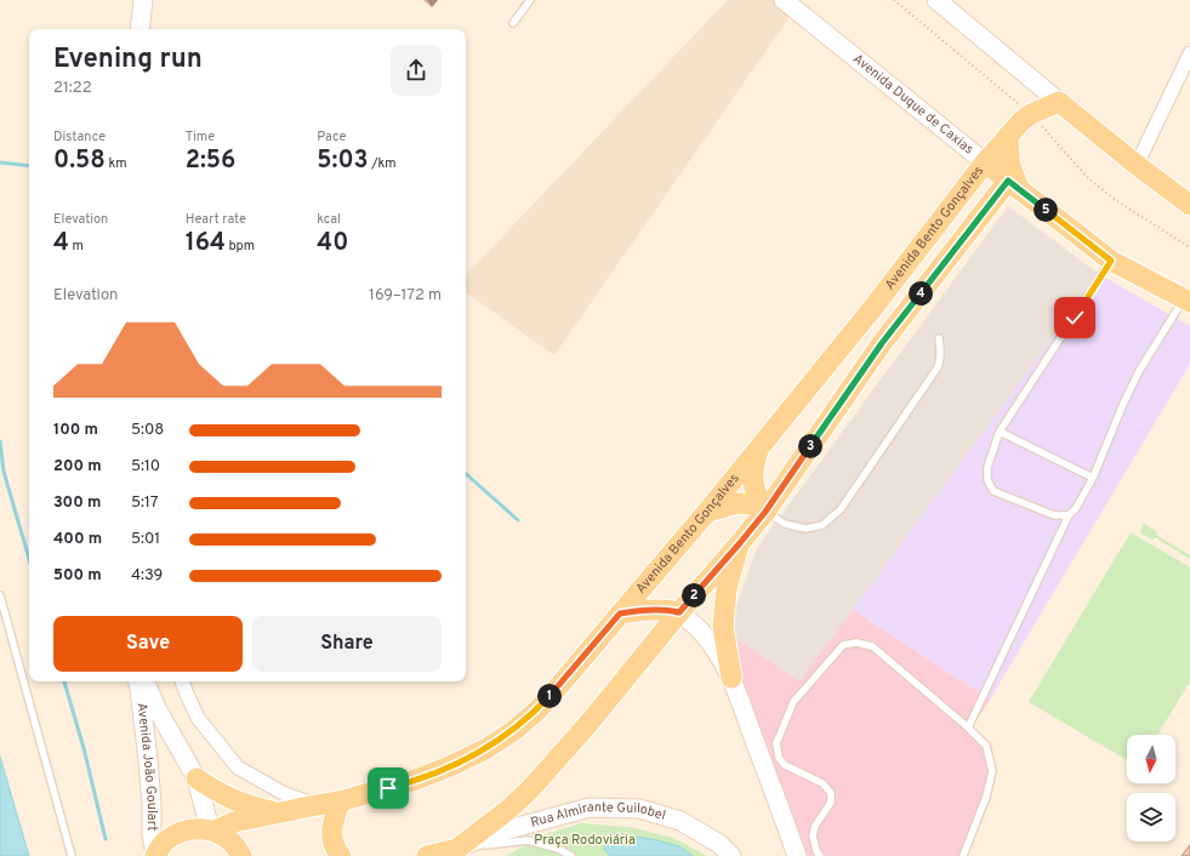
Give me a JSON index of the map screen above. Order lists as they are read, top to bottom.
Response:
{
  "streets": {
    "main road": [
      "Avenida Duque de Caxias",
      "Avenida Bento Gonçalves",
      "Avenida João Goulart",
      "Rua Almirante Guilobel"
    ]
  },
  "crossings": [
    ["Avenida Duque de Caxias", "Avenida Bento Gonçalves"],
    ["Avenida Bento Gonçalves", "Avenida João Goulart"]
  ],
  "parks": ["Praça Rodoviária"],
  "north": "bottom",
  "page": {
    "heading": ["Evening run", "21:22"],
    "stats": [
      ["Distance", "0.58 km"],
      ["Time", "2:56"],
      ["Pace", "5:03 /km"],
      ["Elevation", "4 m"],
      ["Heart rate", "164 bpm"],
      ["kcal", "40"]
    ],
    "pins": [
      "5",
      "4",
      "3",
      "2",
      "1"
    ],
    "chart": ["Elevation", "169–172 m"],
    "list": [
      {
        "name": "100 m",
        "note": "5:08"
      },
      {
        "name": "200 m",
        "note": "5:10"
      },
      {
        "name": "300 m",
        "note": "5:17"
      },
      {
        "name": "400 m",
        "note": "5:01"
      },
      {
        "name": "500 m",
        "note": "4:39"
      }
    ],
    "buttons": ["Save", "Share"]
  }
}
